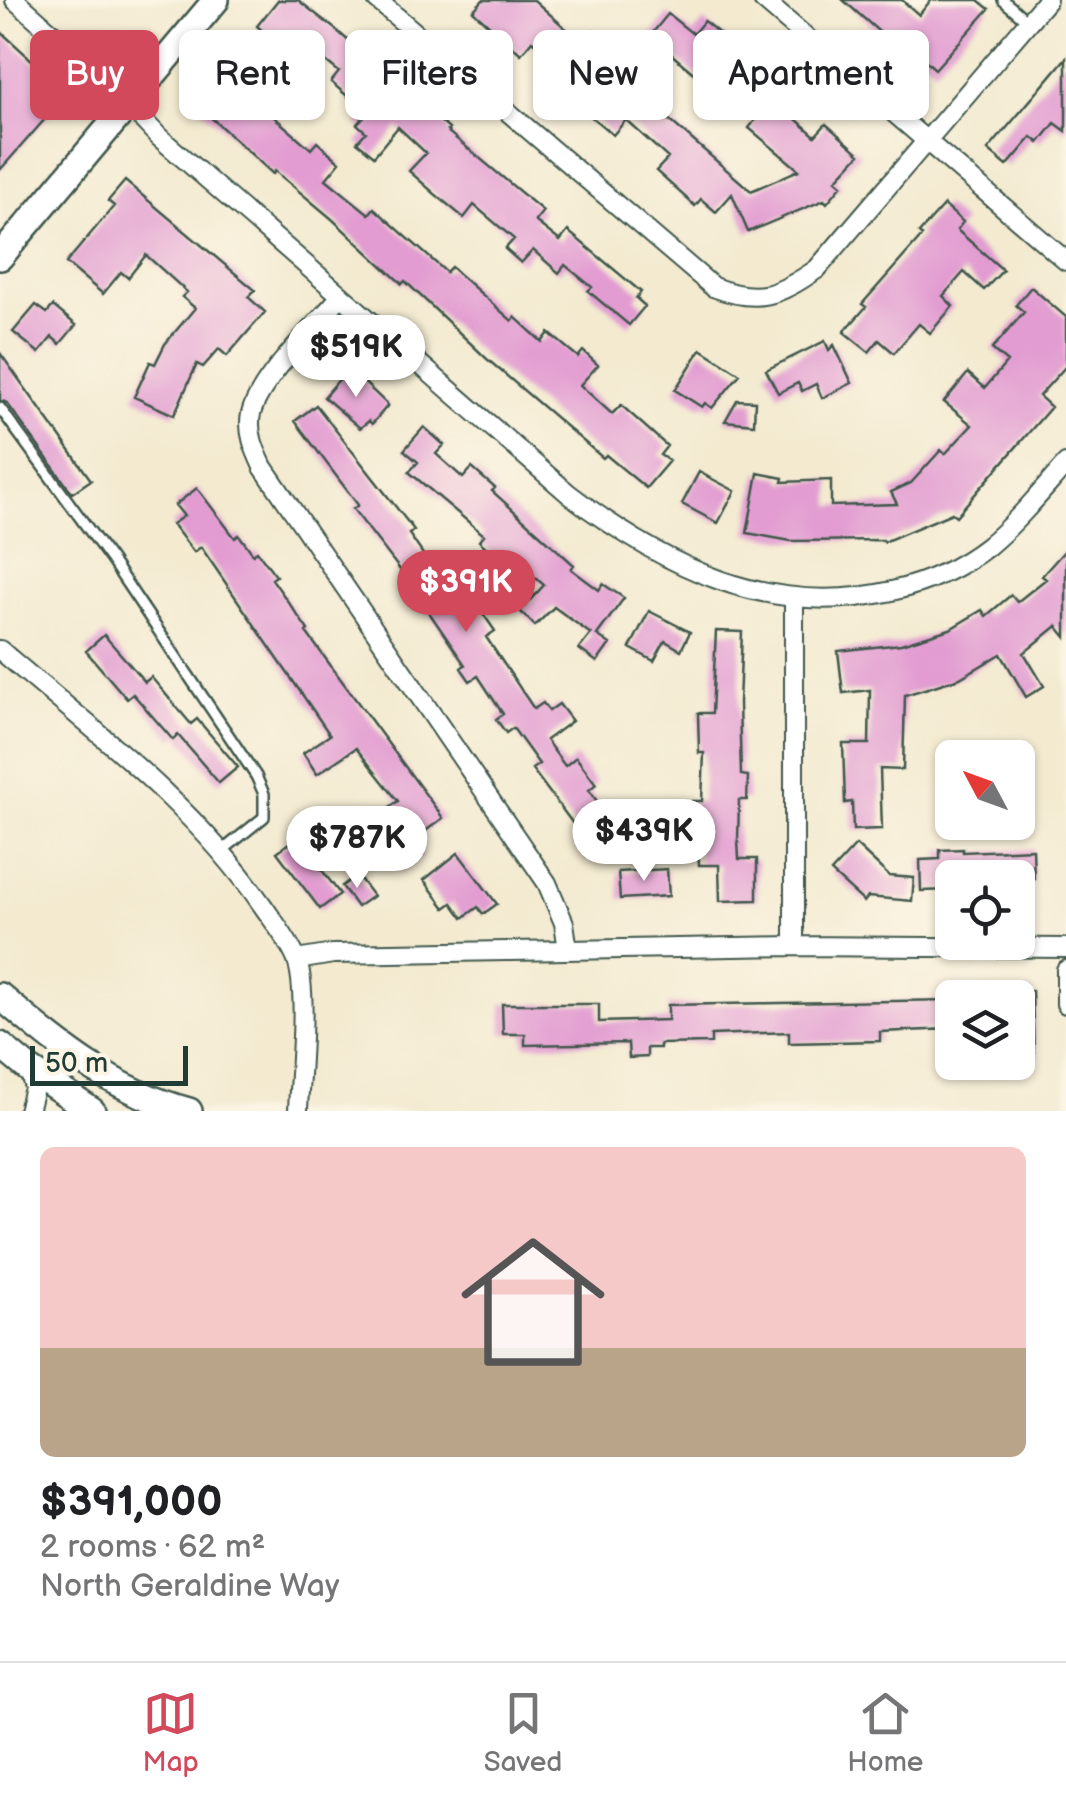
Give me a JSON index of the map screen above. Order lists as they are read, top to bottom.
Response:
{
  "scale_bar": "50 m",
  "north": "top left",
  "page": {
    "chip": [
      "Buy",
      "Rent",
      "Filters",
      "New",
      "Apartment"
    ],
    "price": [
      "$519K",
      "$391K",
      "$439K",
      "$787K"
    ],
    "scale": "50 m",
    "list": [
      {
        "name": "$391,000",
        "note": "2 rooms · 62 m² · North Geraldine Way"
      }
    ],
    "tabs": ["Map", "Saved", "Home"]
  }
}
